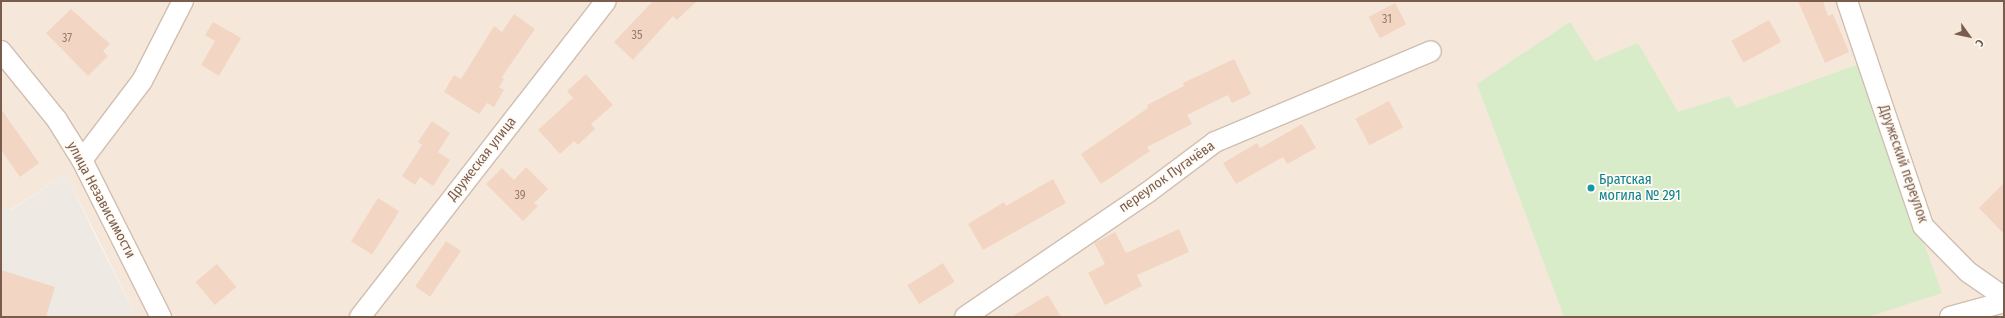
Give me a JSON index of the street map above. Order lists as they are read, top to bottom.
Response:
{
  "streets": {
    "street": [
      "Дружеская улица",
      "Дружеский переулок",
      "переулок Пугачёва",
      "улица Независимости"
    ]
  },
  "places": ["Братская могила № 291"],
  "house_numbers": [
    "31",
    "35",
    "37",
    "39"
  ],
  "north": "bottom right"
}
